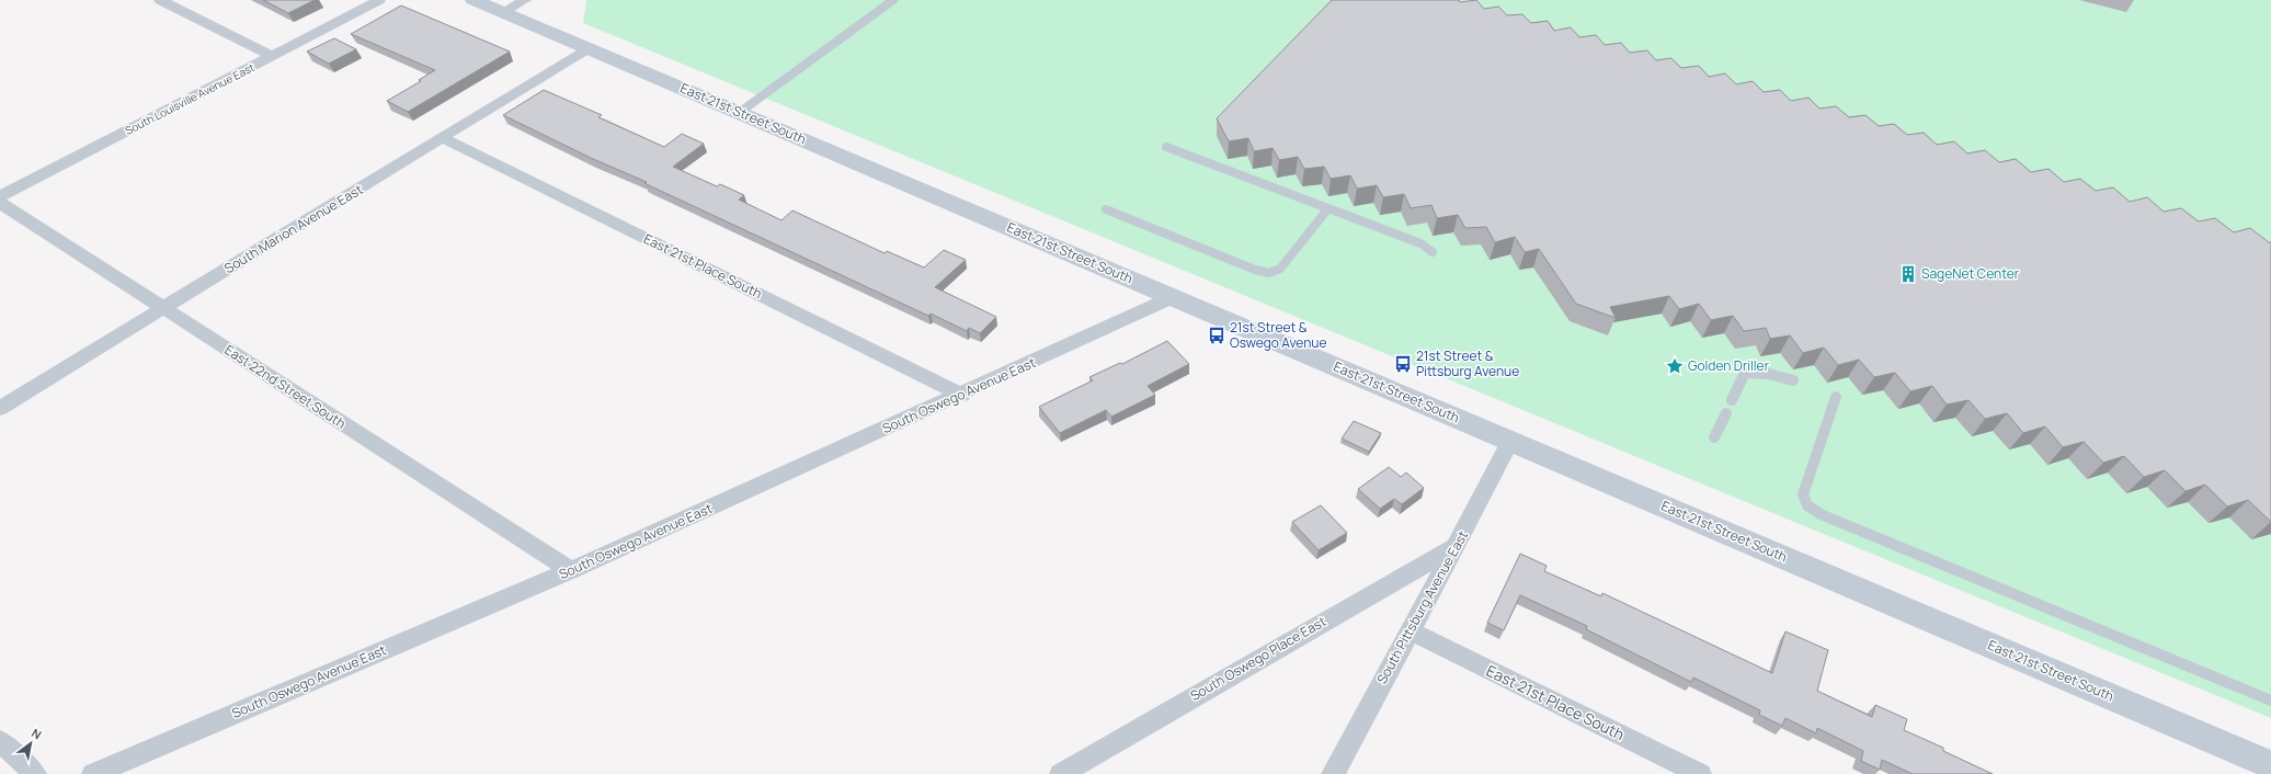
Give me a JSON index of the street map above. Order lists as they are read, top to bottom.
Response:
{
  "streets": {
    "main road": ["East 21st Street South"],
    "street": [
      "South Louisville Avenue East",
      "South Marion Avenue East",
      "East 21st Place South",
      "East 22nd Street South",
      "South Oswego Avenue East",
      "South Pittsburg Avenue East",
      "South Oswego Place East"
    ]
  },
  "crossings": [
    ["East 21st Street South", "South Marion Avenue East"],
    ["East 21st Street South", "South Oswego Avenue East"],
    ["East 21st Street South", "South Pittsburg Avenue East"],
    ["South Marion Avenue East", "East 21st Place South"],
    ["South Marion Avenue East", "East 22nd Street South"],
    ["East 21st Place South", "South Oswego Avenue East"],
    ["East 21st Place South", "South Pittsburg Avenue East"],
    ["East 22nd Street South", "South Oswego Avenue East"],
    ["South Pittsburg Avenue East", "South Oswego Place East"]
  ],
  "places": {
    "building": ["SageNet Center"],
    "bus stop": ["21st Street & Oswego Avenue", "21st Street & Pittsburg Avenue"],
    "place": ["Golden Driller"]
  },
  "north": "top right"
}
